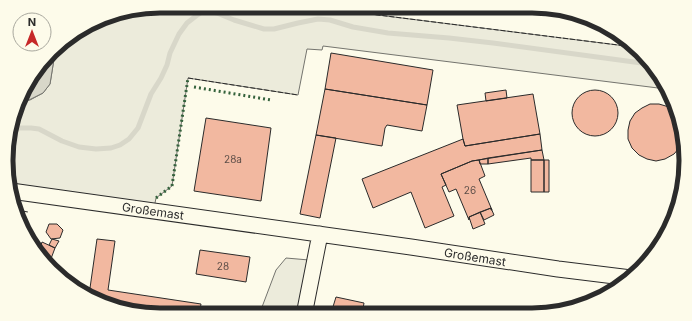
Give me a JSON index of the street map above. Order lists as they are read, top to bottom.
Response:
{
  "streets": {
    "street": ["Großemast"]
  },
  "house_numbers": ["28a", "26", "28"],
  "north": "top"
}
